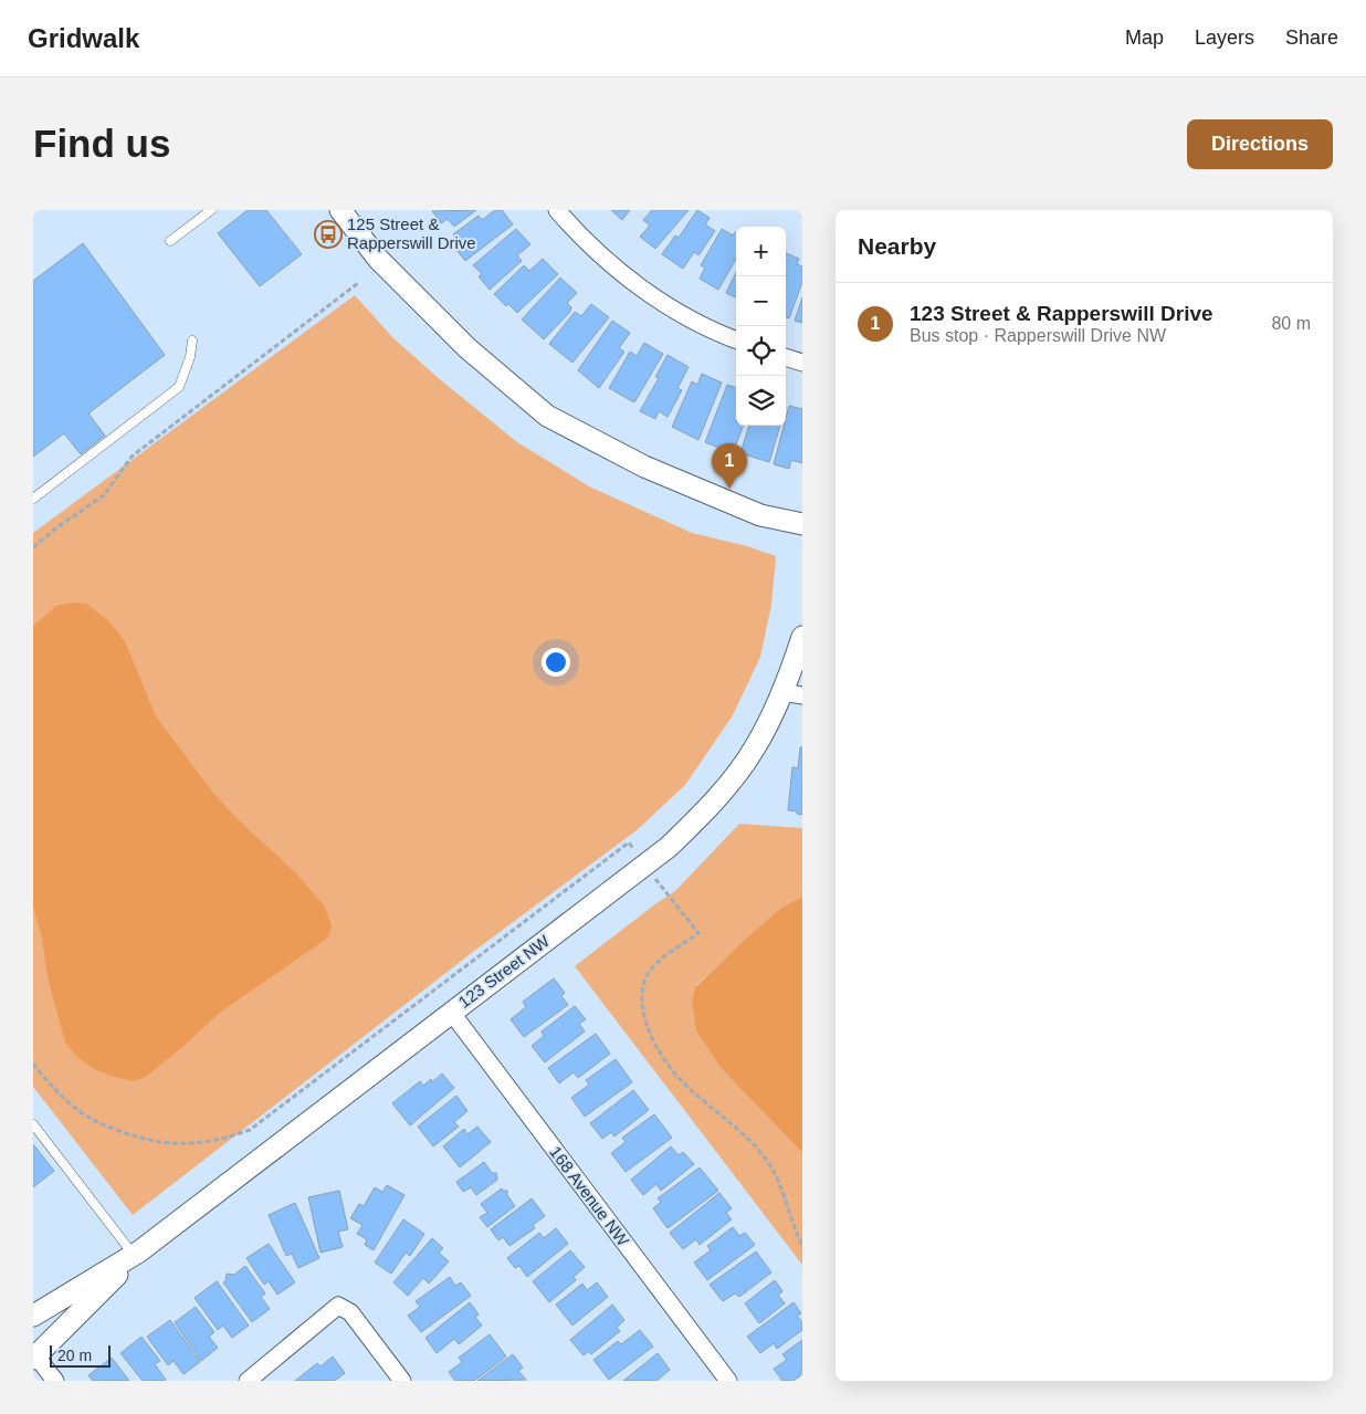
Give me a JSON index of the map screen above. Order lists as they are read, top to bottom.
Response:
{
  "streets": {
    "street": ["123 Street NW", "168 Avenue NW"]
  },
  "crossings": [
    ["123 Street NW", "168 Avenue NW"]
  ],
  "places": {
    "bus stop": ["125 Street & Rapperswill Drive"]
  },
  "scale_bar": "20 m",
  "page": {
    "header": "Gridwalk",
    "nav": ["Map", "Layers", "Share"],
    "buttons": "Directions",
    "title": "Find us",
    "heading": "Nearby",
    "map_buttons": ["+", "−"],
    "list": [
      {
        "mark": "1",
        "name": "123 Street & Rapperswill Drive",
        "note": "Bus stop · Rapperswill Drive NW",
        "value": "80 m"
      }
    ],
    "pins": "1",
    "scale": "20 m"
  }
}
